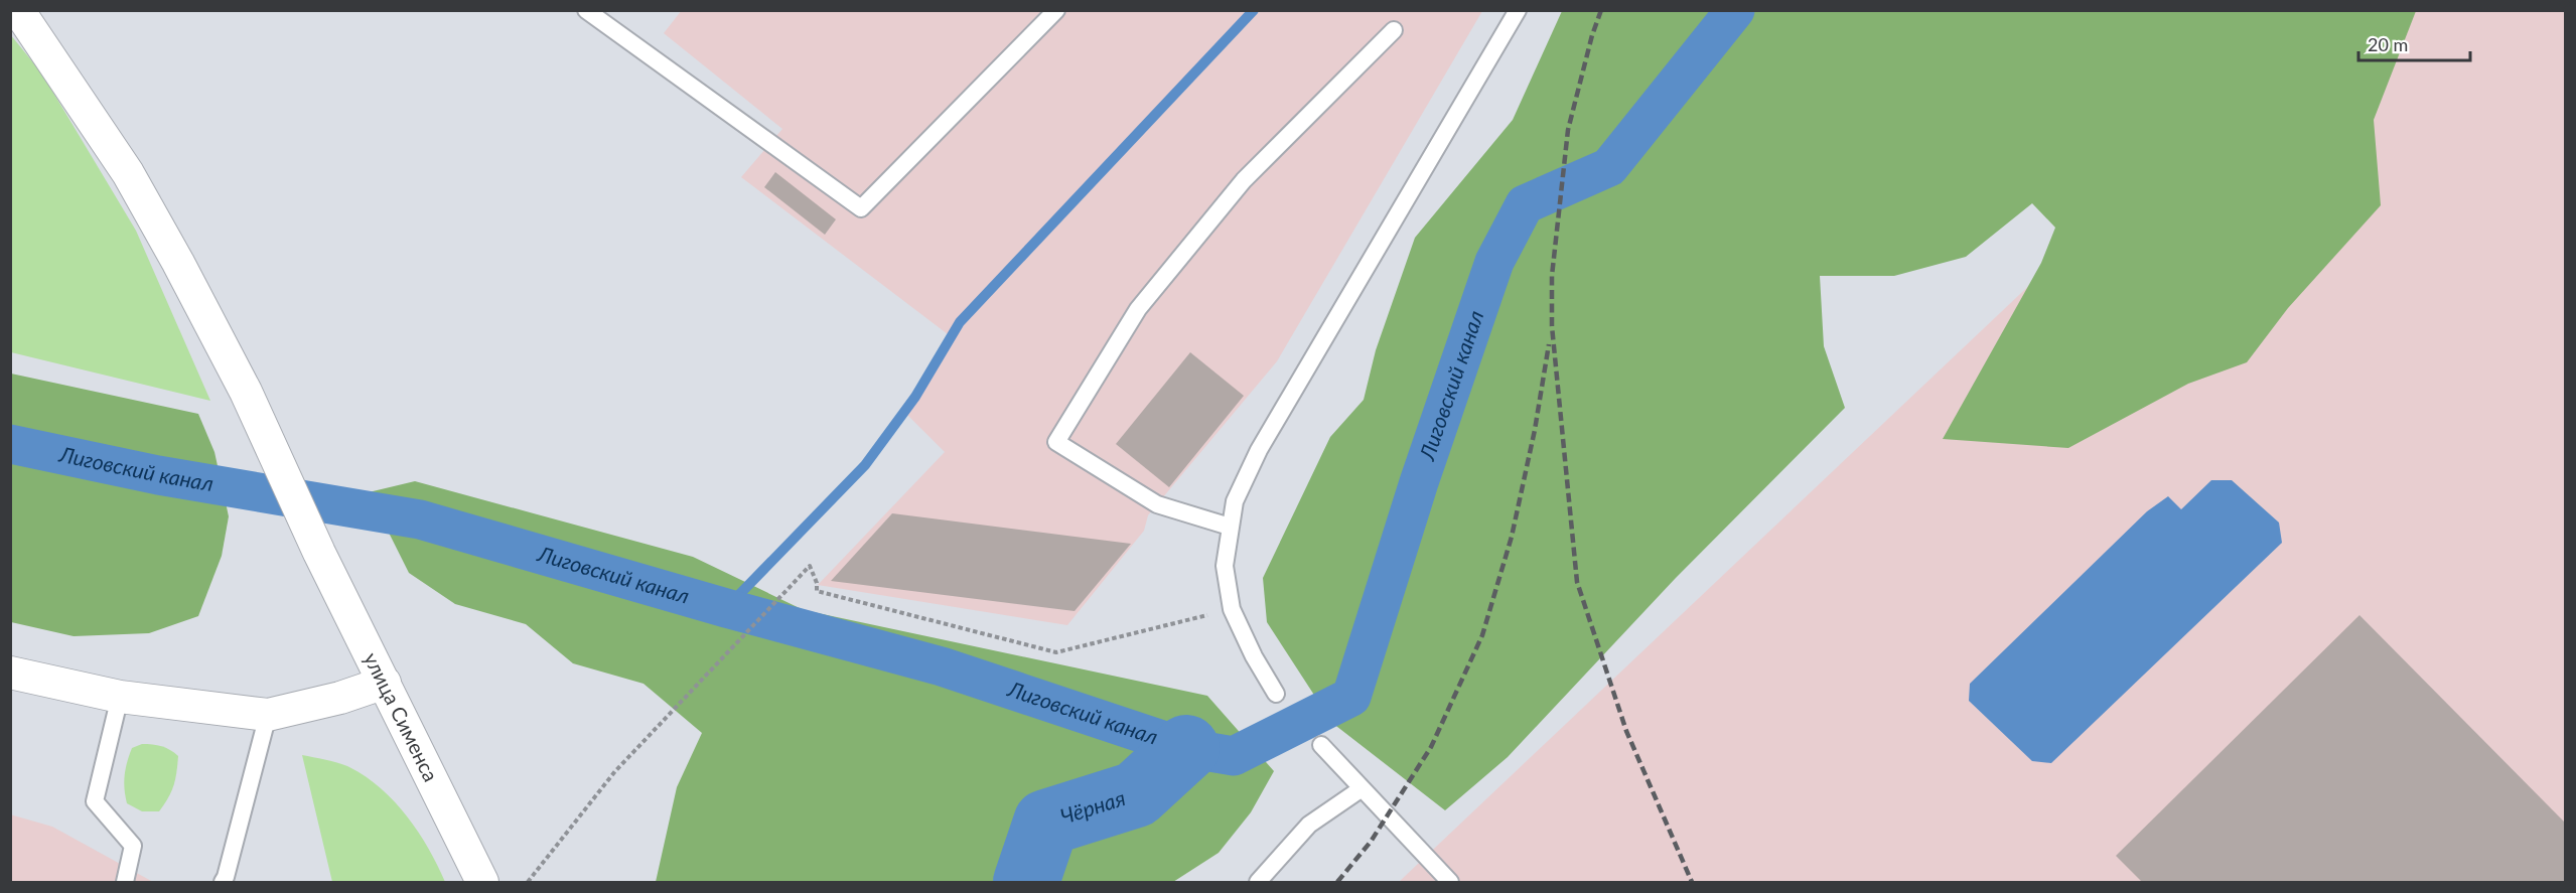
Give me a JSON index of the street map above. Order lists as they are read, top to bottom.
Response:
{
  "streets": {
    "street": ["улица Сименса"]
  },
  "water": ["Лиговский канал", "Чёрная"],
  "scale_bar": "20 m"
}
